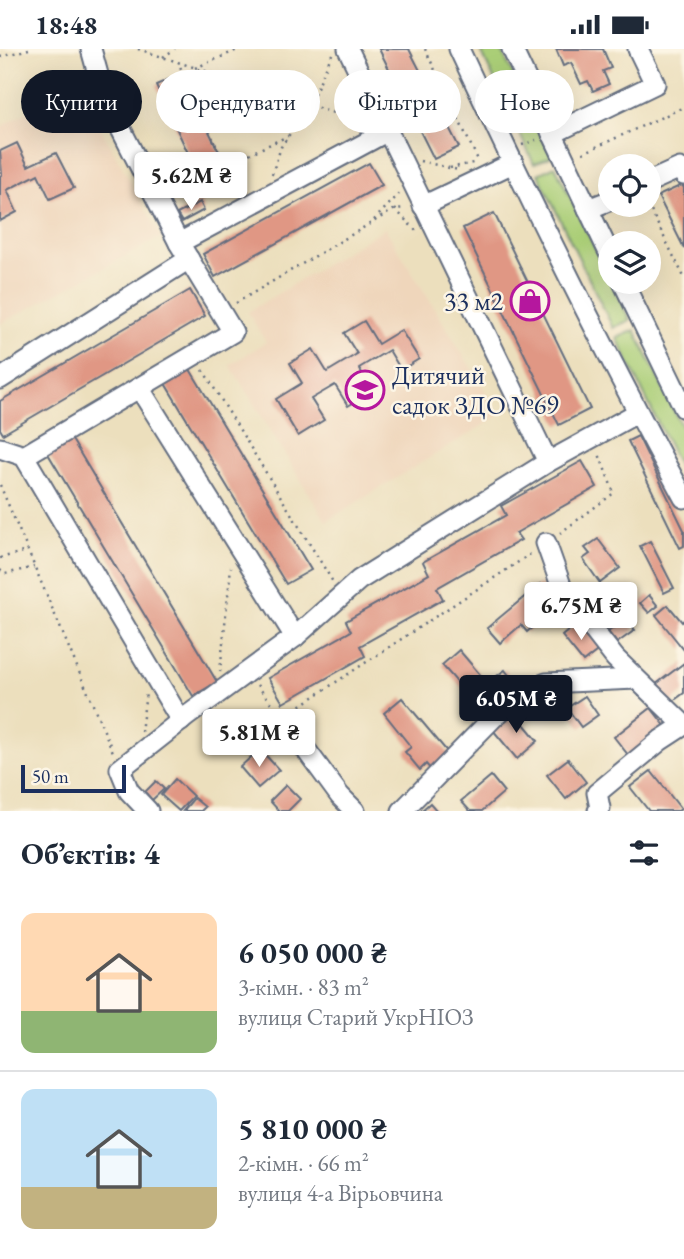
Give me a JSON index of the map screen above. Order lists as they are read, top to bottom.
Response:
{
  "places": {
    "shop": ["33 м2"],
    "school or university": ["Дитячий садок ЗДО №69"]
  },
  "scale_bar": "50 m",
  "page": {
    "status": "18:48",
    "chip": [
      "Купити",
      "Орендувати",
      "Фільтри",
      "Нове"
    ],
    "price": [
      "5.62M ₴",
      "6.75M ₴",
      "6.05M ₴",
      "5.81M ₴"
    ],
    "scale": "50 m",
    "heading": "Об’єктів: 4",
    "list": [
      {
        "name": "6 050 000 ₴",
        "note": "3-кімн. · 83 m² · вулиця Старий УкрНІОЗ"
      },
      {
        "name": "5 810 000 ₴",
        "note": "2-кімн. · 66 m² · вулиця 4-а Вірьовчинa"
      }
    ]
  }
}
